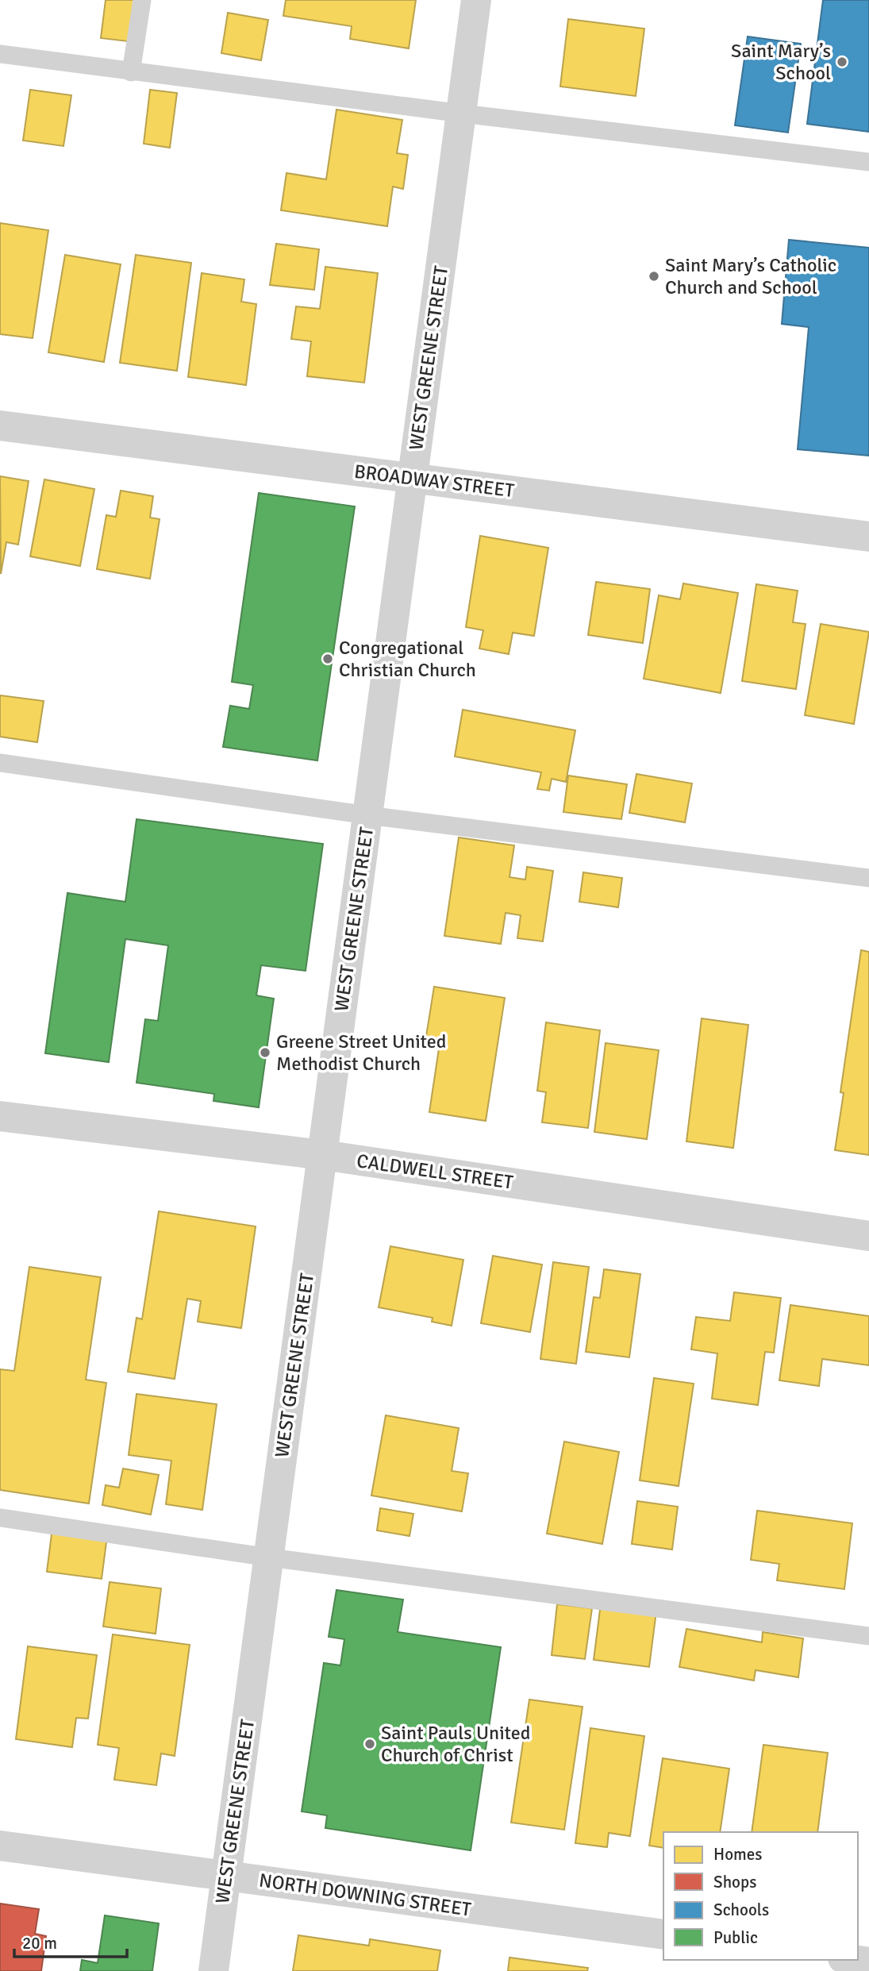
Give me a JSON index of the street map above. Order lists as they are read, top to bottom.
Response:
{
  "streets": {
    "street": [
      "WEST GREENE STREET",
      "BROADWAY STREET",
      "CALDWELL STREET",
      "NORTH DOWNING STREET"
    ]
  },
  "crossings": [
    ["WEST GREENE STREET", "BROADWAY STREET"],
    ["WEST GREENE STREET", "CALDWELL STREET"],
    ["WEST GREENE STREET", "NORTH DOWNING STREET"]
  ],
  "places": [
    "Saint Mary’s School",
    "Saint Mary’s Catholic Church and School",
    "Congregational Christian Church",
    "Greene Street United Methodist Church",
    "Saint Pauls United Church of Christ"
  ],
  "legend": [
    "Homes",
    "Shops",
    "Schools",
    "Public"
  ],
  "scale_bar": "20 m"
}
